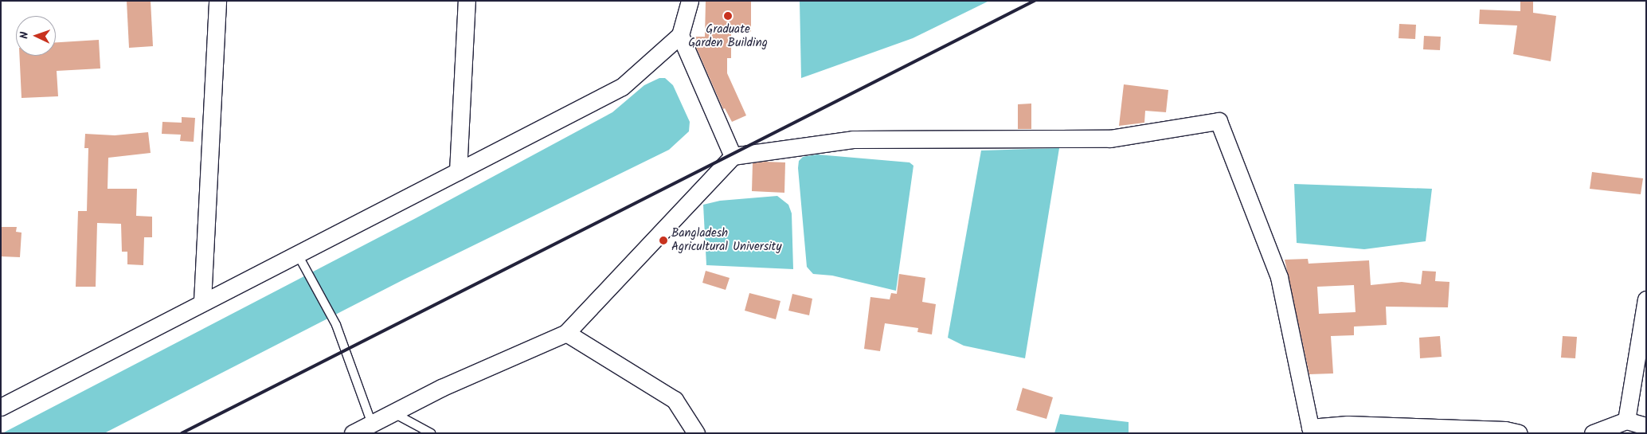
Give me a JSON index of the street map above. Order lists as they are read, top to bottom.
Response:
{
  "places": ["Graduate Garden Building", "Bangladesh Agricultural University"],
  "north": "left"
}
